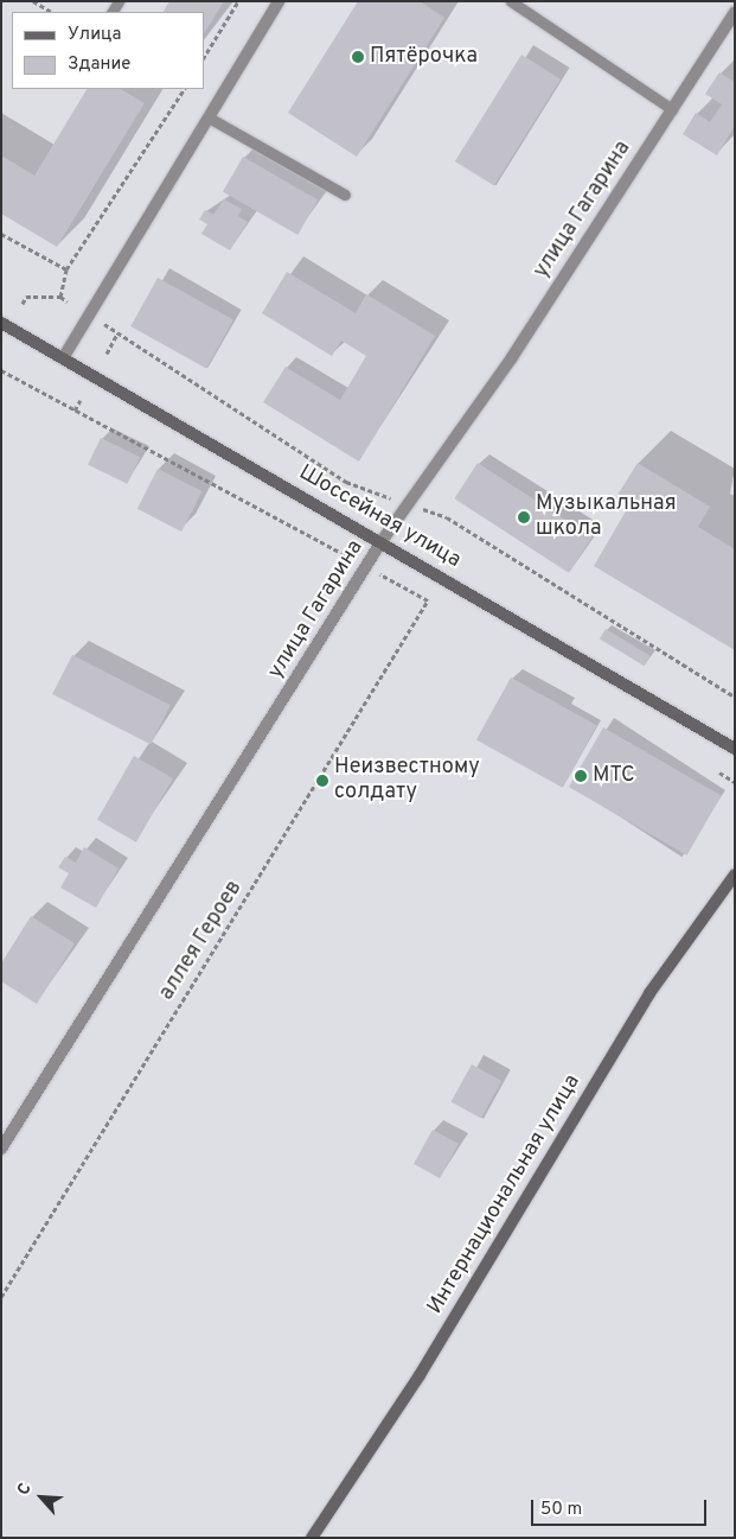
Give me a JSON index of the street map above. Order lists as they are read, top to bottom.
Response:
{
  "streets": {
    "main road": ["Шоссейная улица", "Интернациональная улица"],
    "street": ["улица Гагарина"],
    "path": ["аллея Героев"]
  },
  "crossings": [
    ["улица Гагарина", "Шоссейная улица"],
    ["улица Гагарина", "аллея Героев"]
  ],
  "places": [
    "Пятёрочка",
    "Музыкальная школа",
    "МТС",
    "Неизвестному солдату"
  ],
  "legend": ["Улица", "Здание"],
  "scale_bar": "50 m",
  "north": "top left"
}
